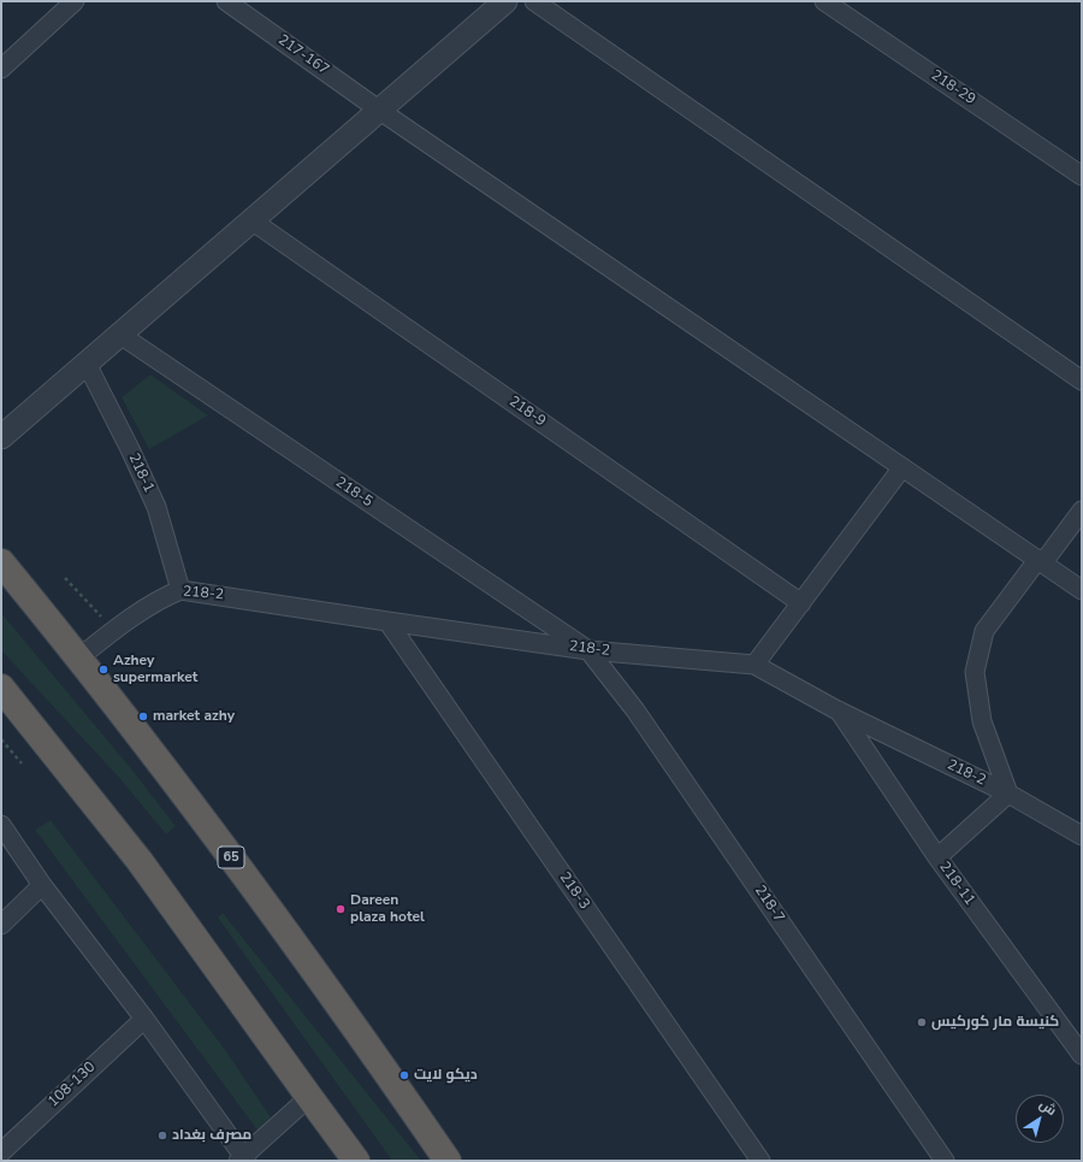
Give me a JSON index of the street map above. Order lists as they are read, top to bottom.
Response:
{
  "streets": {
    "highway": ["65"],
    "street": [
      "217-167",
      "218-29",
      "218-9",
      "218-1",
      "218-5",
      "218-2",
      "218-11",
      "218-3",
      "218-7",
      "108-130"
    ]
  },
  "crossings": [
    ["218-1", "218-2"],
    ["218-5", "218-2"],
    ["218-5", "218-7"],
    ["218-2", "65"],
    ["218-2", "218-11"],
    ["218-2", "218-3"],
    ["218-2", "218-7"]
  ],
  "places": [
    "Azhey supermarket",
    "market azhy",
    "Dareen plaza hotel",
    "كنيسة مار كوركيس",
    "ديكو لايت",
    "مصرف بغداد"
  ],
  "north": "top right"
}
